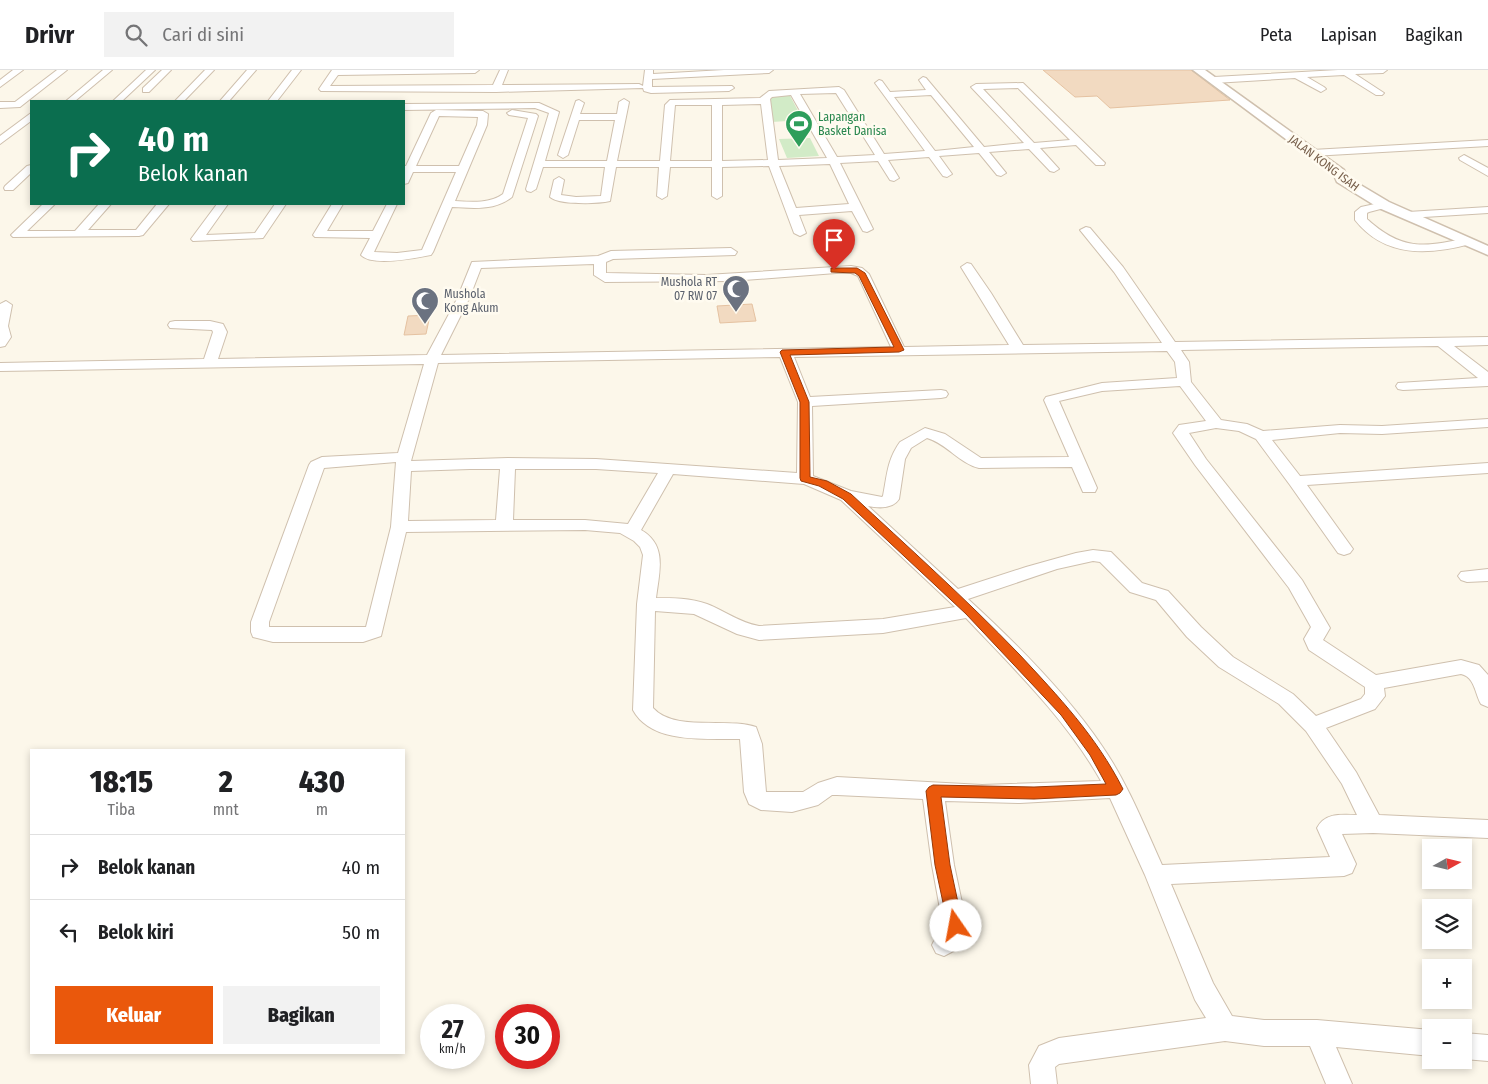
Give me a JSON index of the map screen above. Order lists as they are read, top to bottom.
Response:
{
  "streets": {
    "street": ["JALAN KONG ISAH"]
  },
  "places": {
    "sports": ["Lapangan Basket Danisa"],
    "mosque": ["Mushola RT 07 RW 07", "Mushola Kong Akum"]
  },
  "north": "right",
  "page": {
    "header": "Drivr",
    "search": "Cari di sini",
    "nav": ["Peta", "Lapisan", "Bagikan"],
    "turn": ["40 m", "Belok kanan"],
    "eta": [
      "18:15",
      "Tiba",
      "2",
      "mnt",
      "430",
      "m"
    ],
    "list": [
      {
        "name": "Belok kanan",
        "value": "40 m"
      },
      {
        "name": "Belok kiri",
        "value": "50 m"
      }
    ],
    "map_buttons": ["+", "−"],
    "buttons": ["Keluar", "Bagikan"],
    "speed": "27 km/h",
    "limit": "30"
  }
}
